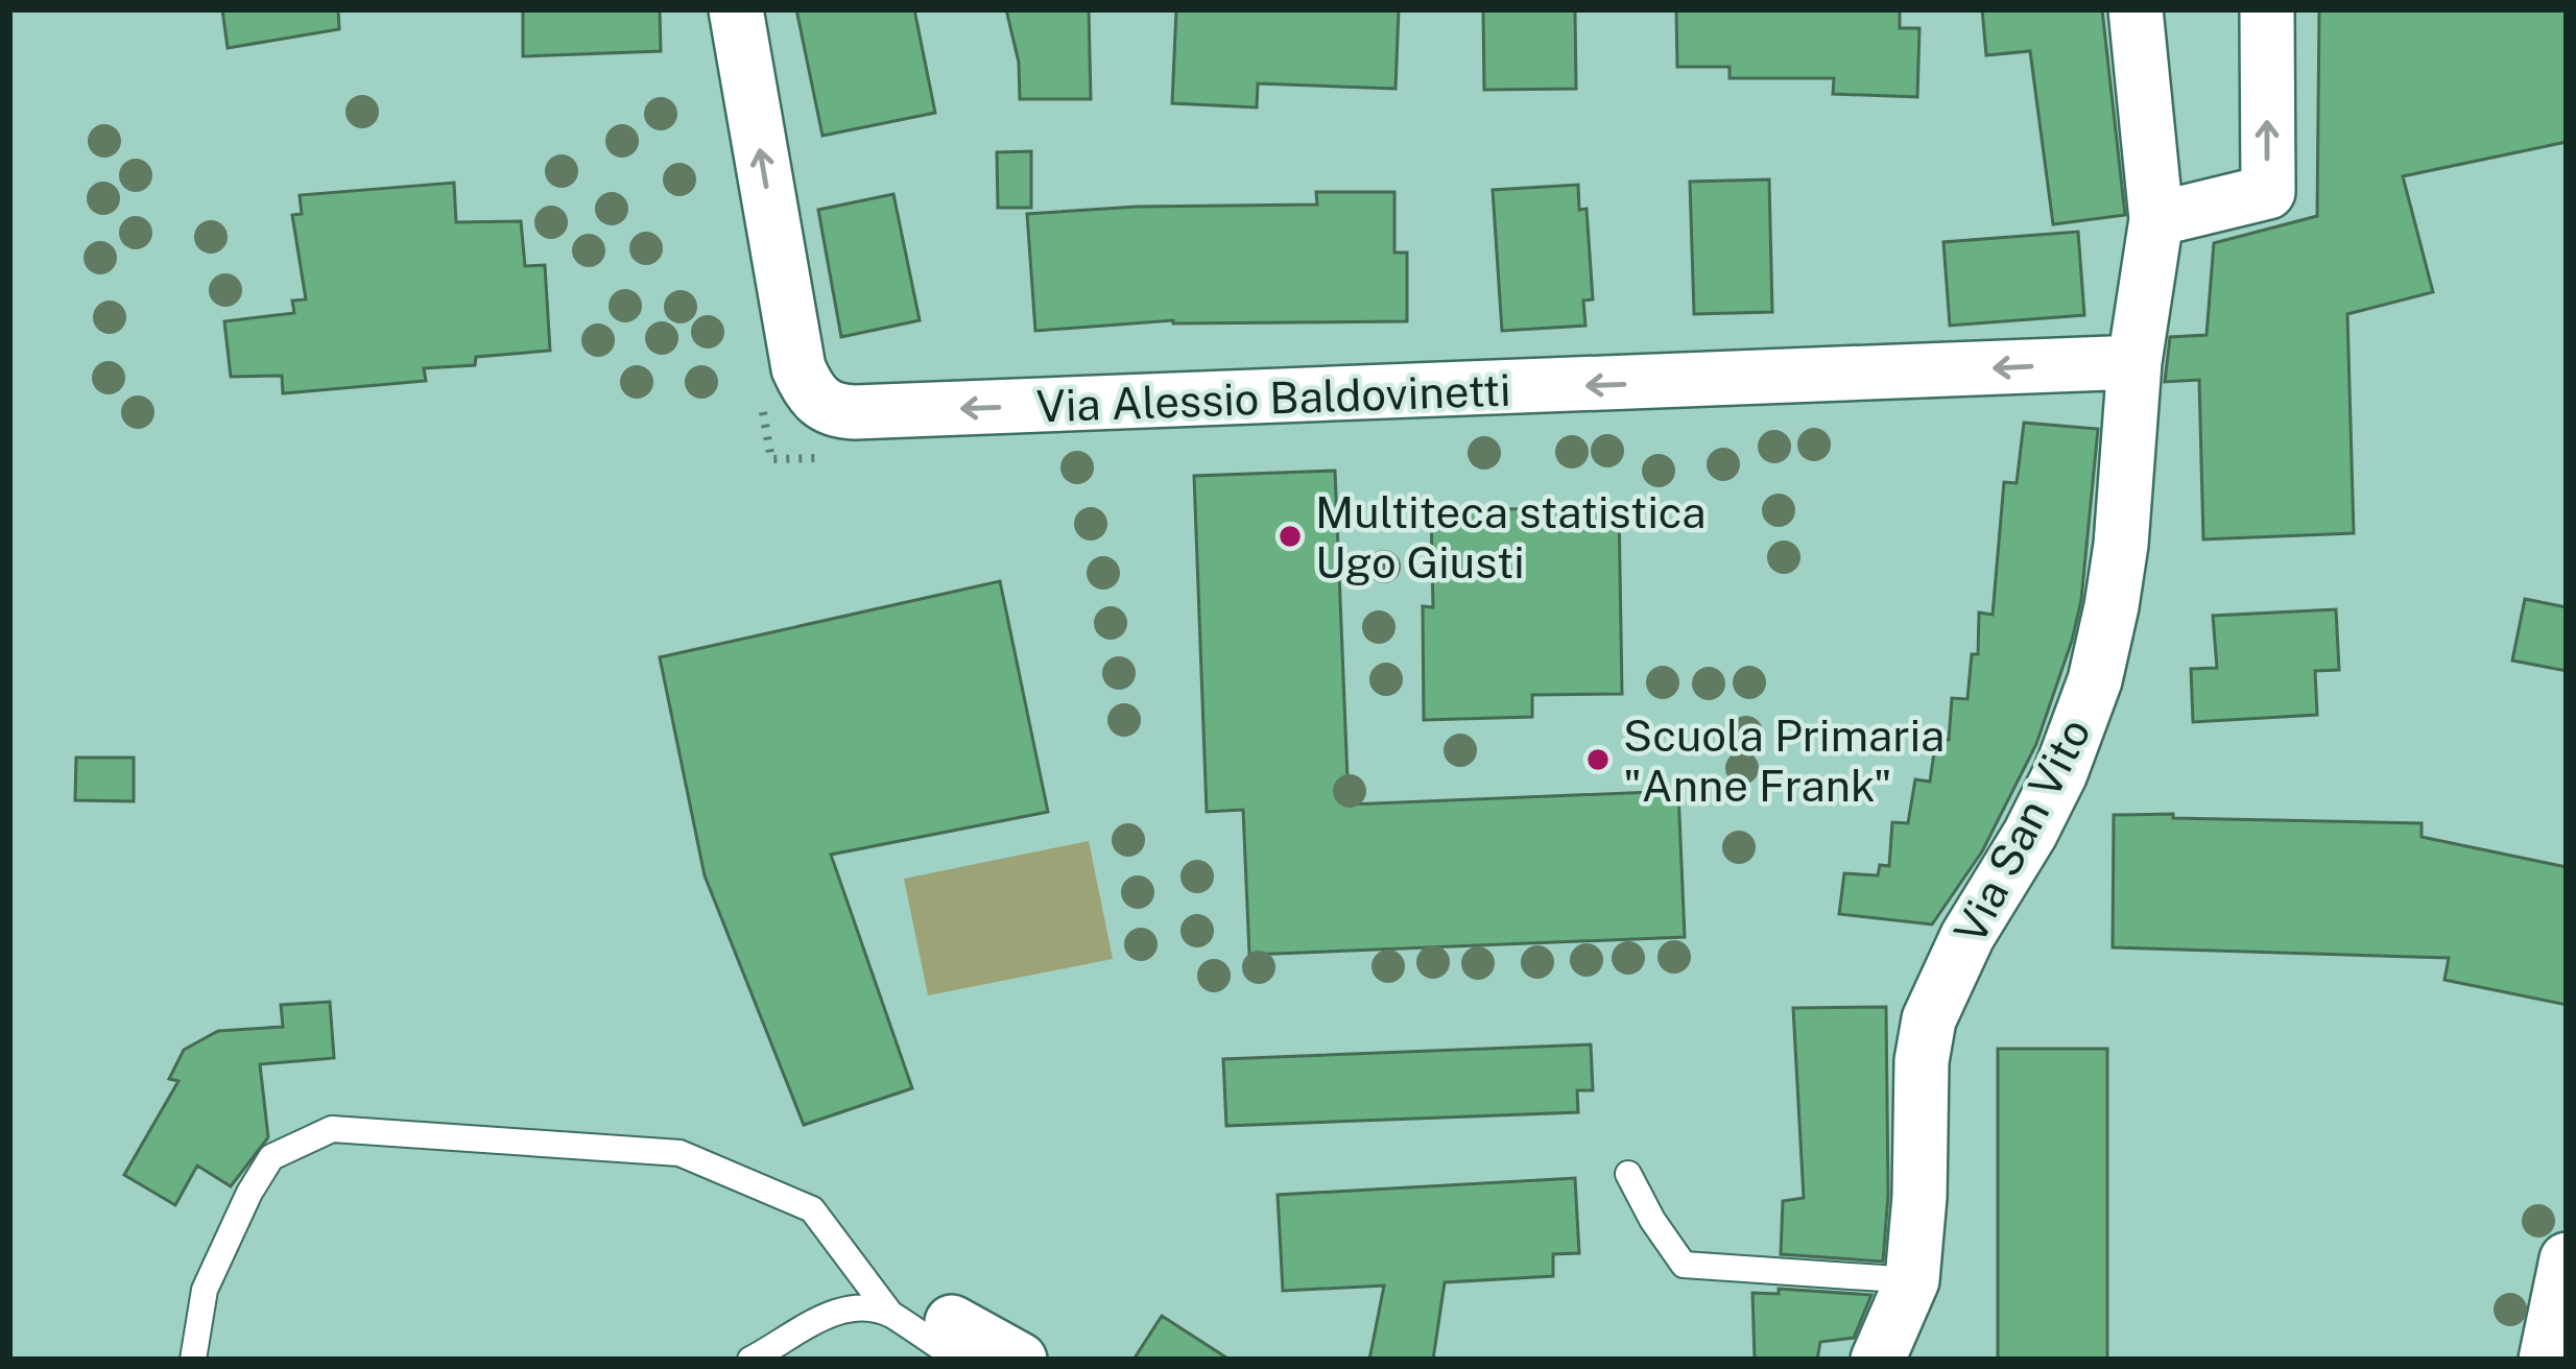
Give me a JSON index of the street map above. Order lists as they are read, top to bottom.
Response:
{
  "streets": {
    "street": ["Via Alessio Baldovinetti", "Via San Vito"]
  },
  "crossings": [
    ["Via Alessio Baldovinetti", "Via San Vito"]
  ],
  "one_way": ["Via Alessio Baldovinetti"],
  "places": ["Multiteca statistica Ugo Giusti", "Scuola Primaria \"Anne Frank\""]
}
